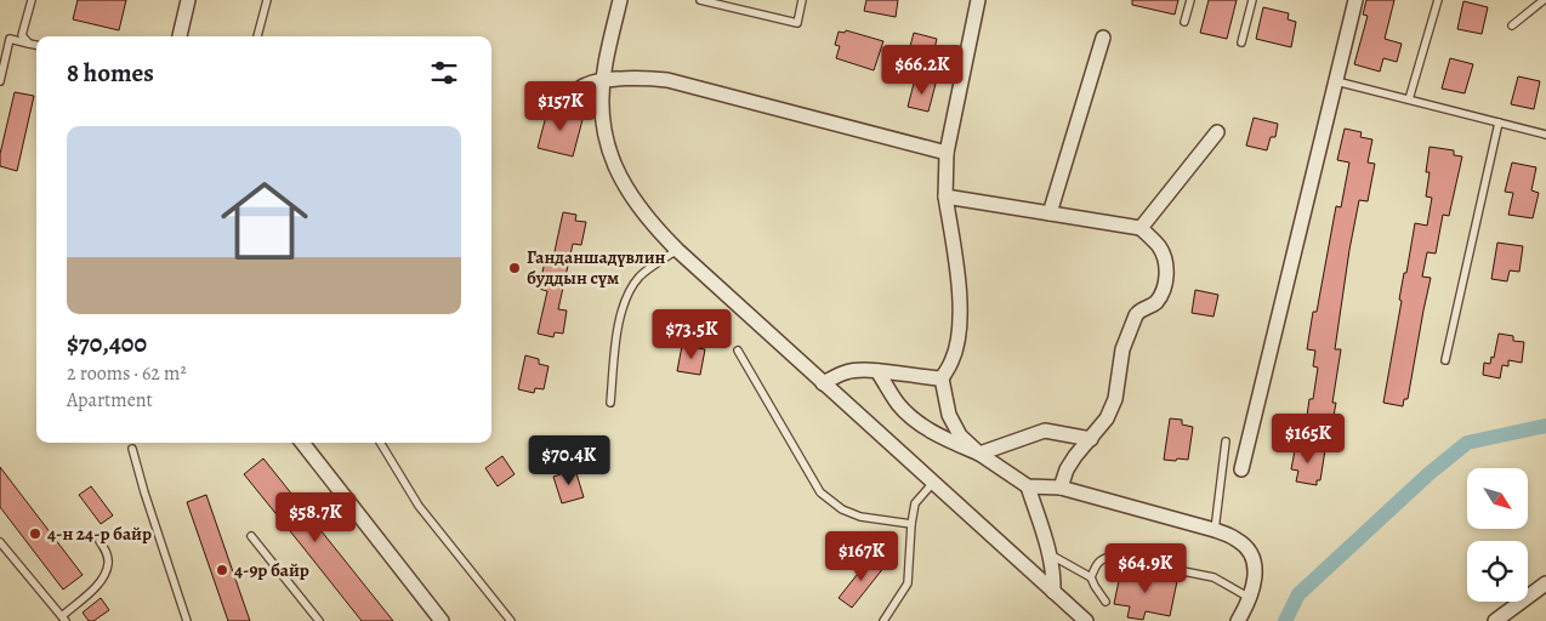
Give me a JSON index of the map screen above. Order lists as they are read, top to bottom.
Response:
{
  "places": ["Ганданшадүвлин буддын сүм", "4-н 24-р байр", "4-9р байр"],
  "north": "bottom right",
  "page": {
    "heading": "8 homes",
    "price": [
      "$66.2K",
      "$157K",
      "$73.5K",
      "$165K",
      "$70.4K",
      "$58.7K",
      "$167K",
      "$64.9K"
    ],
    "list": [
      {
        "name": "$70,400",
        "note": "2 rooms · 62 m² · Apartment"
      }
    ]
  }
}
